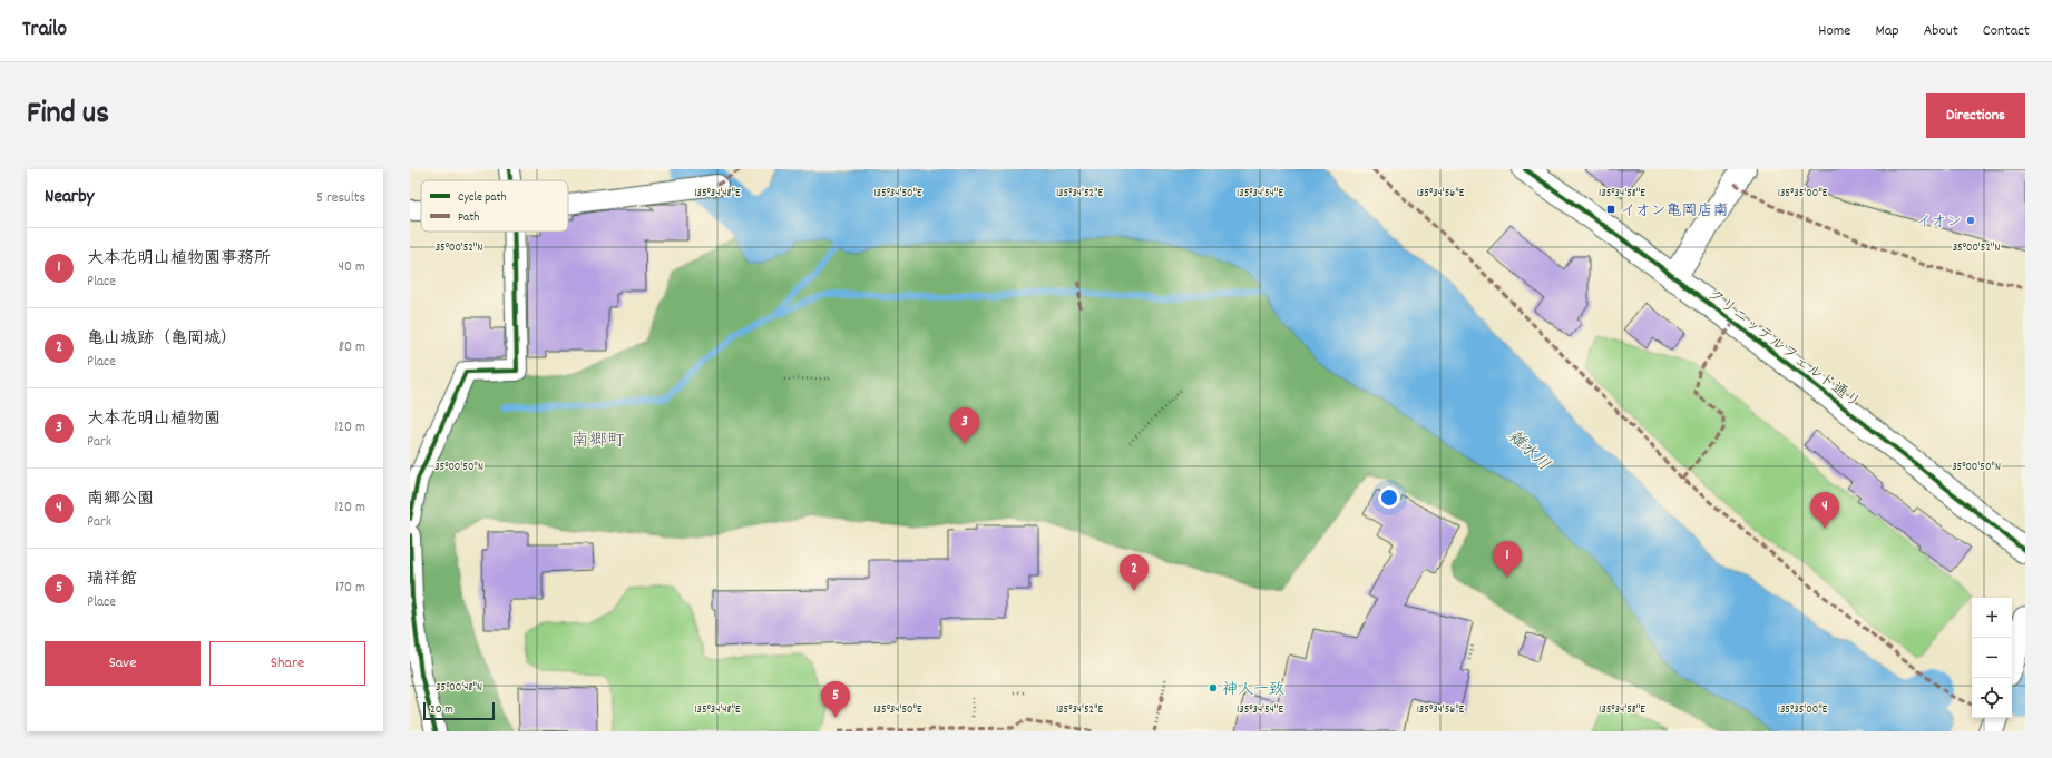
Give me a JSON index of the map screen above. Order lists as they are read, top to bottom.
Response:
{
  "streets": {
    "street": ["クリニッテルフェルド通り"]
  },
  "districts": ["南郷町"],
  "water": ["雑水川"],
  "places": {
    "transit": ["イオン亀岡店南"],
    "other": ["イオン", "神人一致"]
  },
  "legend": ["Cycle path", "Path"],
  "scale_bar": "20 m",
  "page": {
    "header": "Trailo",
    "nav": [
      "Home",
      "Map",
      "About",
      "Contact"
    ],
    "title": "Find us",
    "buttons": [
      "Directions",
      ["Save", "Share"]
    ],
    "heading": ["Nearby", "5 results"],
    "list": [
      {
        "mark": "1",
        "name": "大本花明山植物園事務所",
        "note": "Place",
        "value": "40 m"
      },
      {
        "mark": "2",
        "name": "亀山城跡（亀岡城）",
        "note": "Place",
        "value": "80 m"
      },
      {
        "mark": "3",
        "name": "大本花明山植物園",
        "note": "Park",
        "value": "120 m"
      },
      {
        "mark": "4",
        "name": "南郷公園",
        "note": "Park",
        "value": "120 m"
      },
      {
        "mark": "5",
        "name": "瑞祥館",
        "note": "Place",
        "value": "170 m"
      }
    ],
    "pins": [
      "3",
      "4",
      "1",
      "2",
      "5"
    ],
    "map_buttons": ["+", "−"],
    "scale": "20 m"
  },
  "coordinates": [
    "135°34'48\"E",
    "135°34'50\"E",
    "135°34'52\"E",
    "135°34'54\"E",
    "135°34'56\"E",
    "135°34'58\"E",
    "135°35'00\"E",
    "35°00'52\"N",
    "35°00'50\"N",
    "35°00'48\"N"
  ]
}
